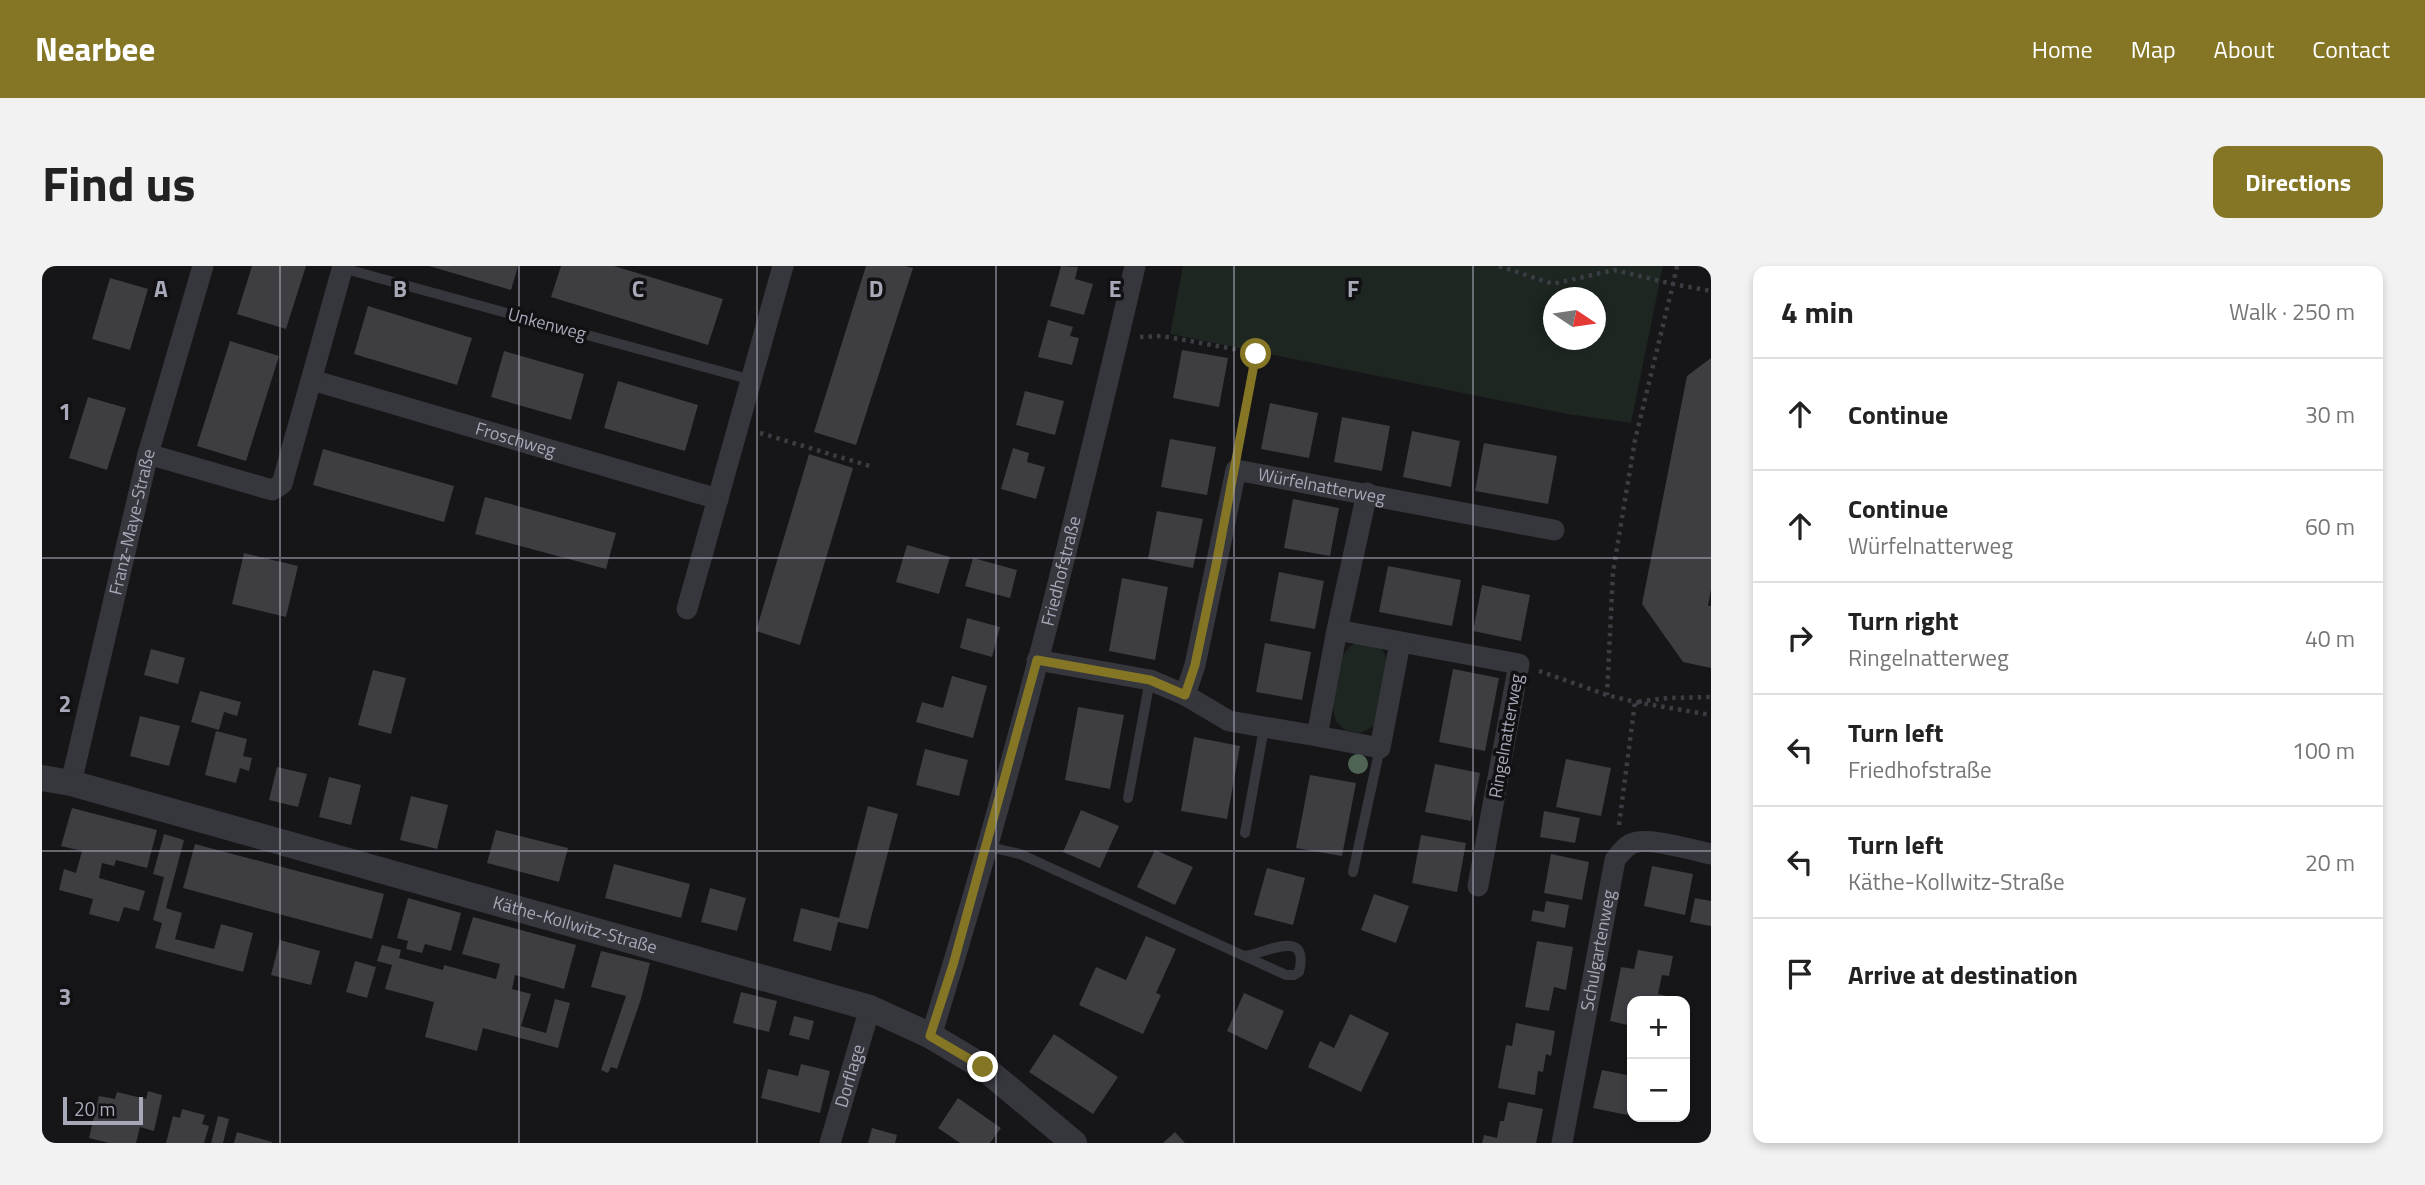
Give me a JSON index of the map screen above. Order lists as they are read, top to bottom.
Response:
{
  "streets": {
    "street": [
      "Froschweg",
      "Würfelnatterweg",
      "Franz-Maye-Straße",
      "Friedhofstraße",
      "Ringelnatterweg",
      "Käthe-Kollwitz-Straße",
      "Schulgartenweg",
      "Dorflage"
    ],
    "lane": ["Unkenweg"]
  },
  "crossings": [
    ["Franz-Maye-Straße", "Käthe-Kollwitz-Straße"],
    ["Friedhofstraße", "Käthe-Kollwitz-Straße"],
    ["Käthe-Kollwitz-Straße", "Dorflage"]
  ],
  "scale_bar": "20 m",
  "north": "right",
  "page": {
    "header": "Nearbee",
    "nav": [
      "Home",
      "Map",
      "About",
      "Contact"
    ],
    "title": "Find us",
    "buttons": "Directions",
    "heading": ["4 min", "Walk · 250 m"],
    "list": [
      ["Continue", "30 m"],
      ["Continue", "Würfelnatterweg", "60 m"],
      ["Turn right", "Ringelnatterweg", "40 m"],
      ["Turn left", "Friedhofstraße", "100 m"],
      ["Turn left", "Käthe-Kollwitz-Straße", "20 m"],
      "Arrive at destination"
    ],
    "map_buttons": ["+", "−"],
    "scale": "20 m"
  },
  "grid": {
    "columns": [
      "A",
      "B",
      "C",
      "D",
      "E",
      "F"
    ],
    "rows": ["1", "2", "3"]
  }
}
